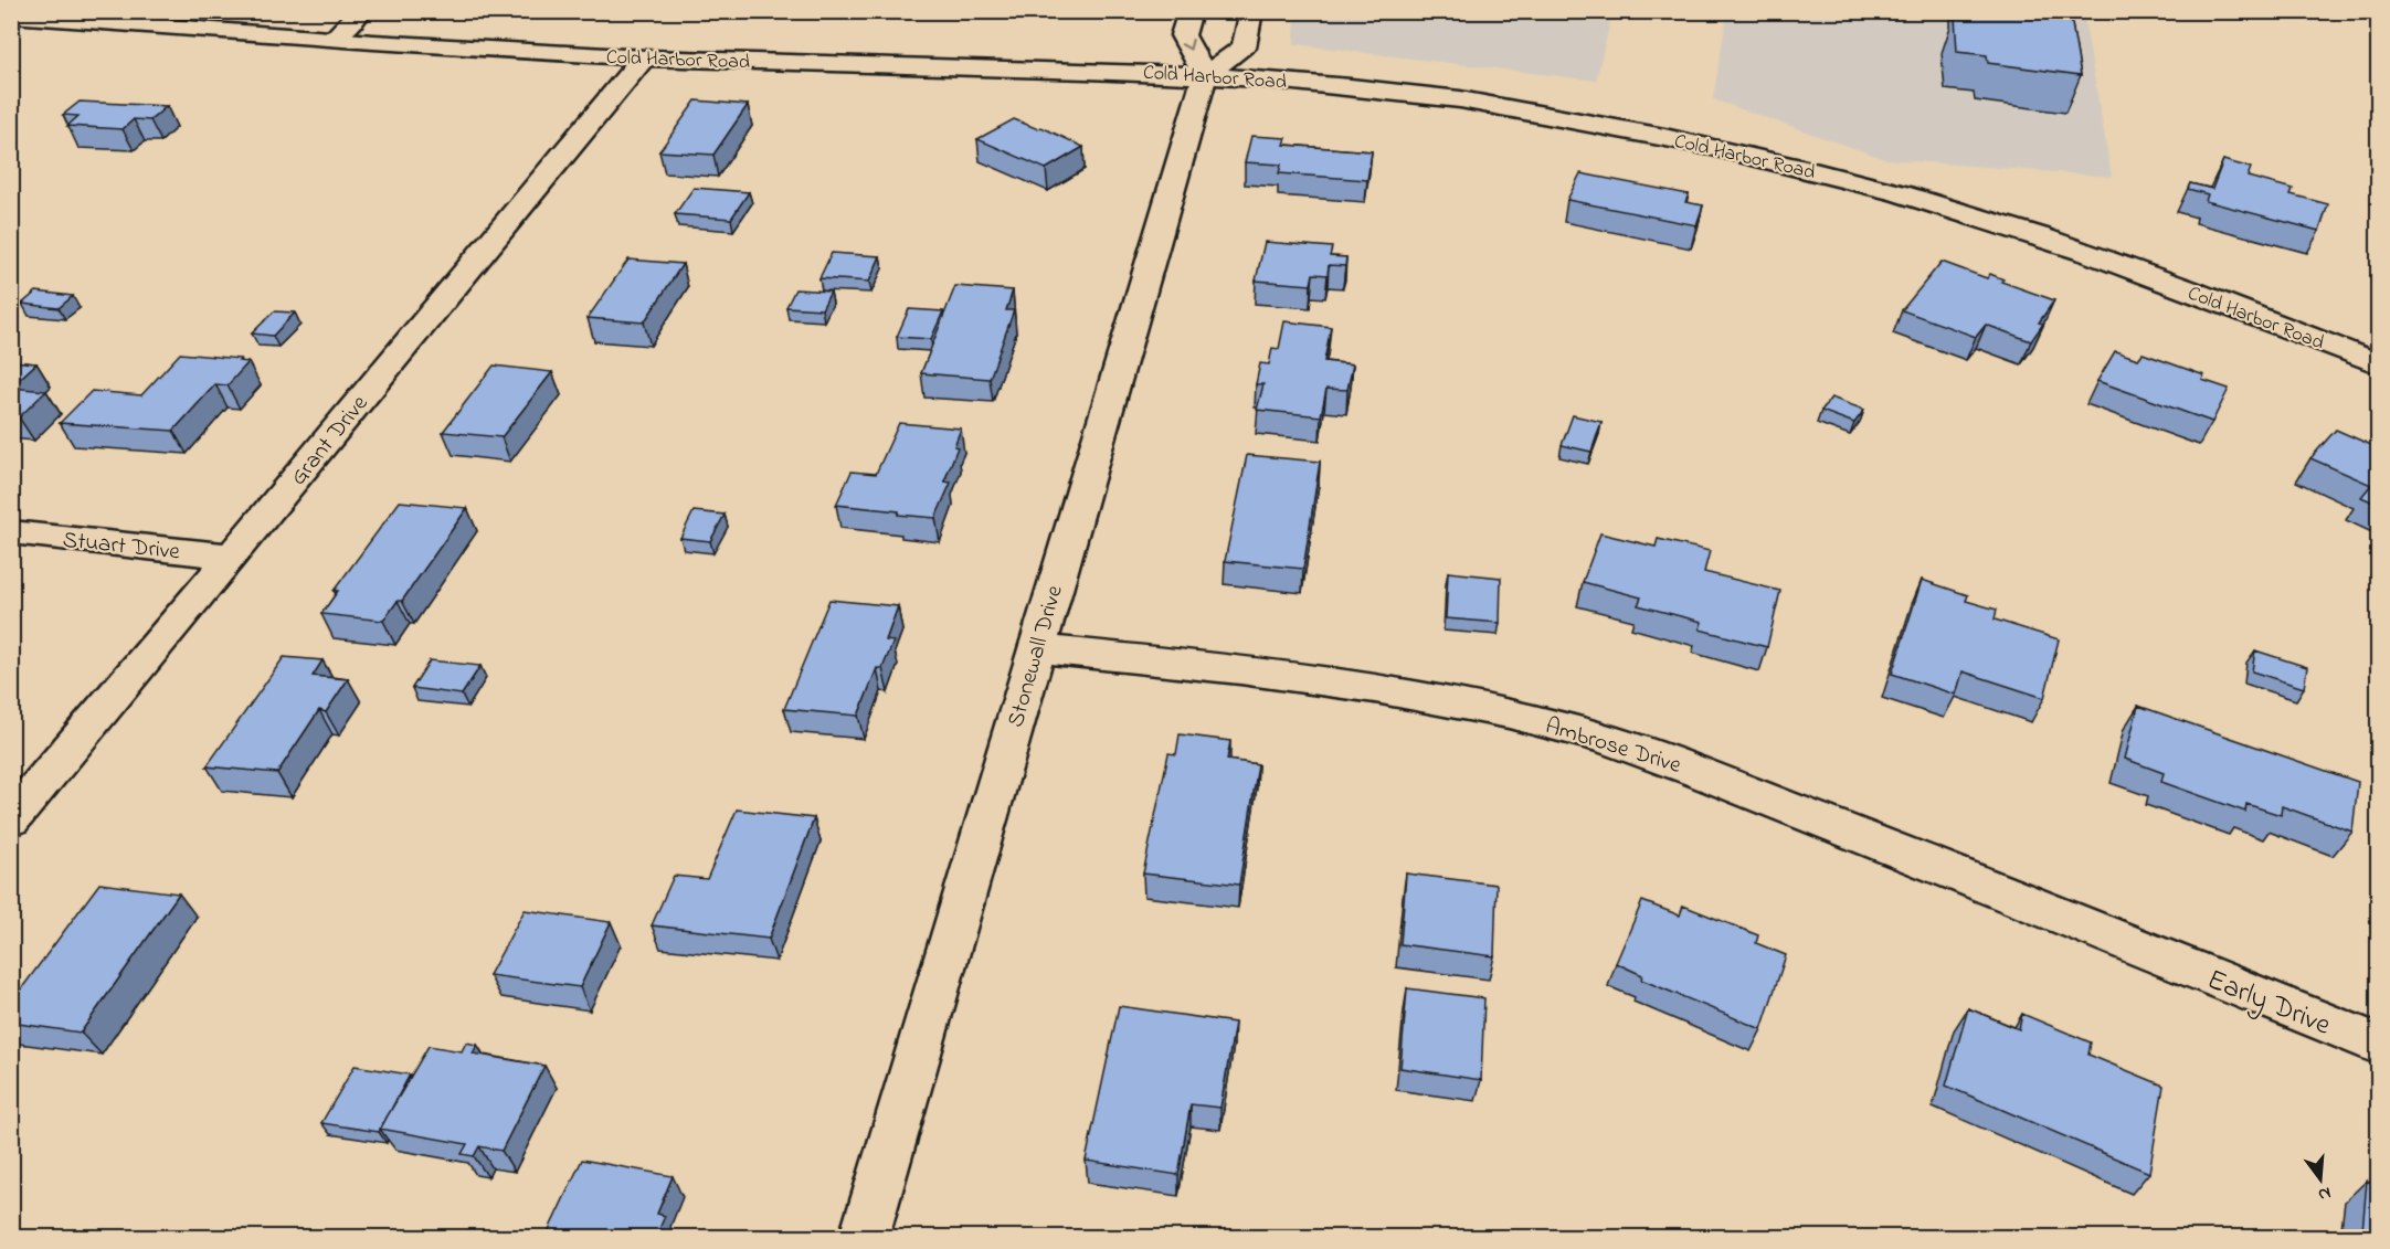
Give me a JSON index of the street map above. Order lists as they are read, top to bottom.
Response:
{
  "streets": {
    "street": [
      "Cold Harbor Road",
      "Grant Drive",
      "Stuart Drive",
      "Stonewall Drive",
      "Ambrose Drive",
      "Early Drive"
    ]
  },
  "crossings": [
    ["Cold Harbor Road", "Grant Drive"],
    ["Cold Harbor Road", "Stonewall Drive"],
    ["Grant Drive", "Stuart Drive"],
    ["Stonewall Drive", "Ambrose Drive"],
    ["Ambrose Drive", "Early Drive"]
  ],
  "north": "bottom"
}
